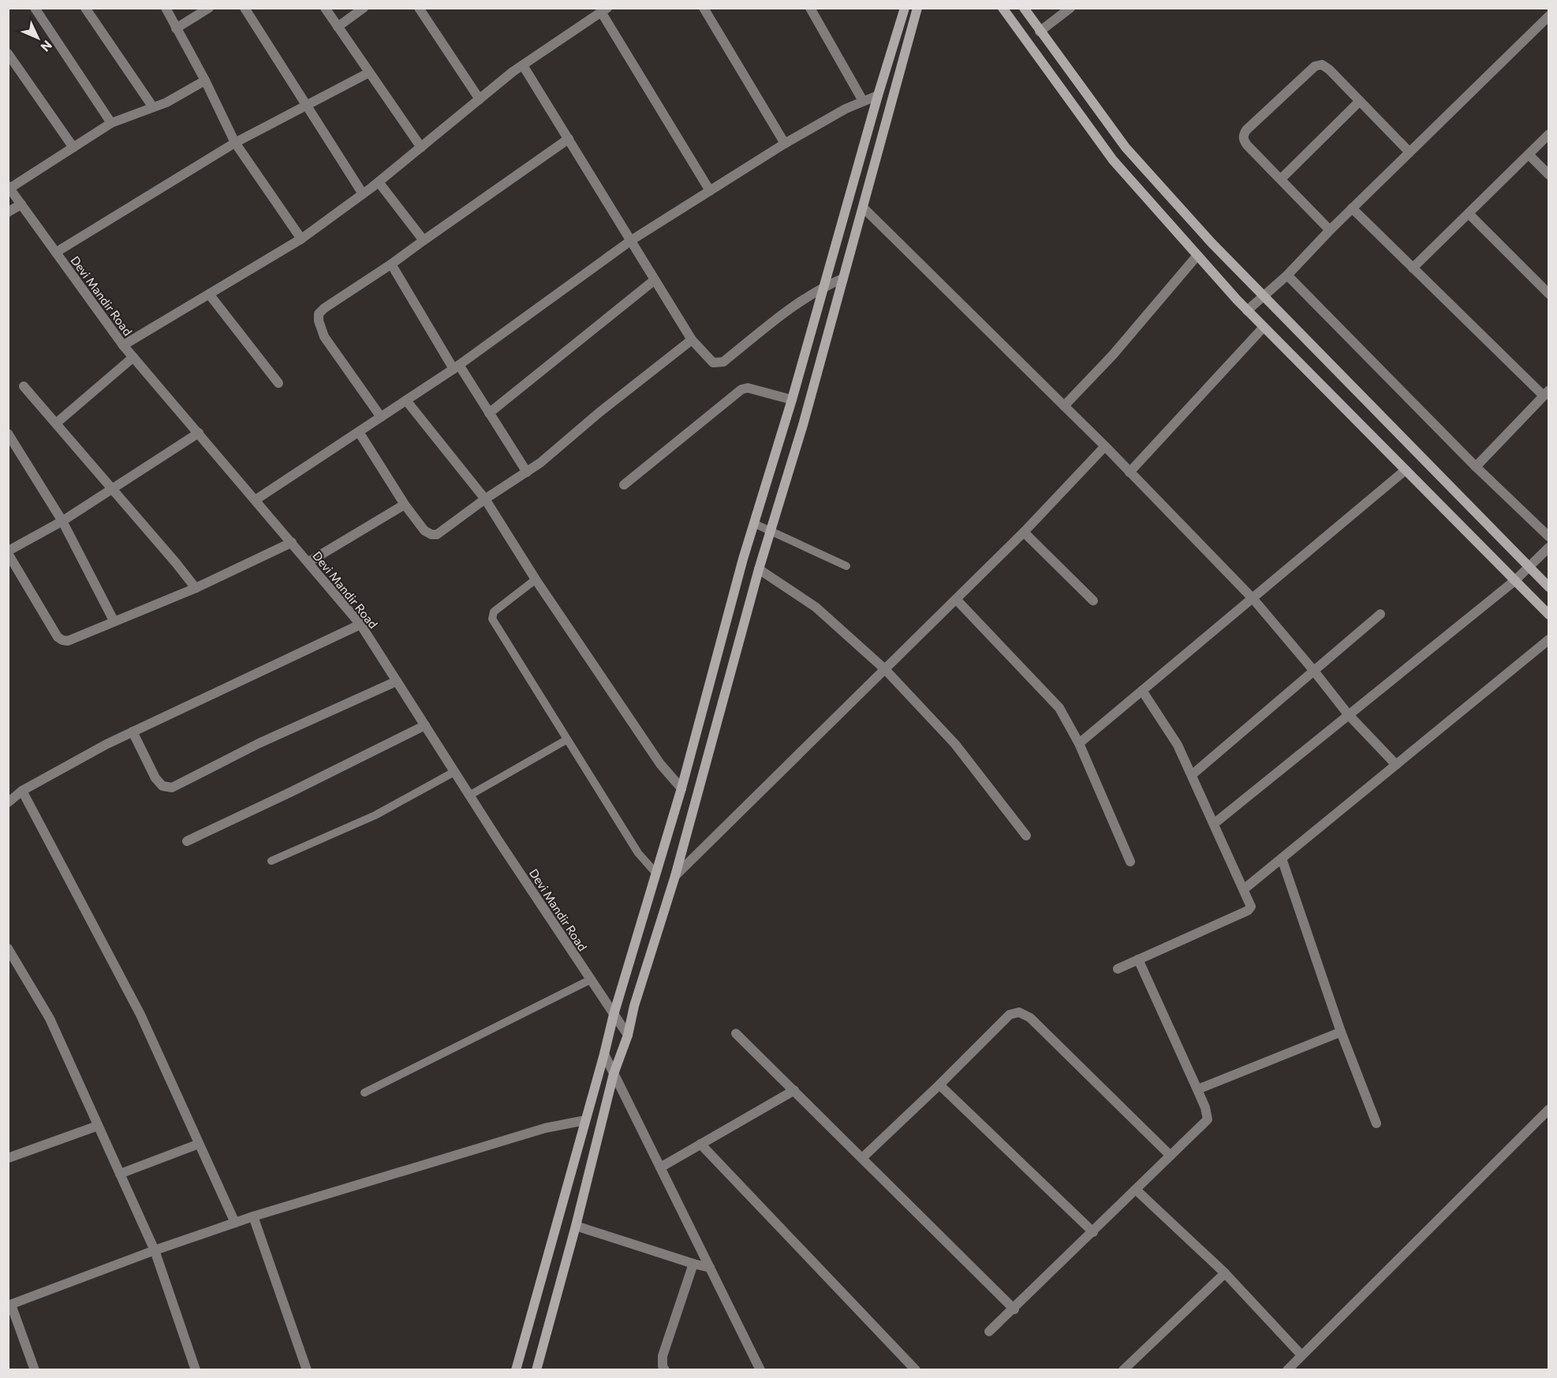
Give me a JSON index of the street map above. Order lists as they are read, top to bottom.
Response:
{
  "streets": {
    "street": ["Devi Mandir Road"]
  },
  "north": "bottom right"
}
